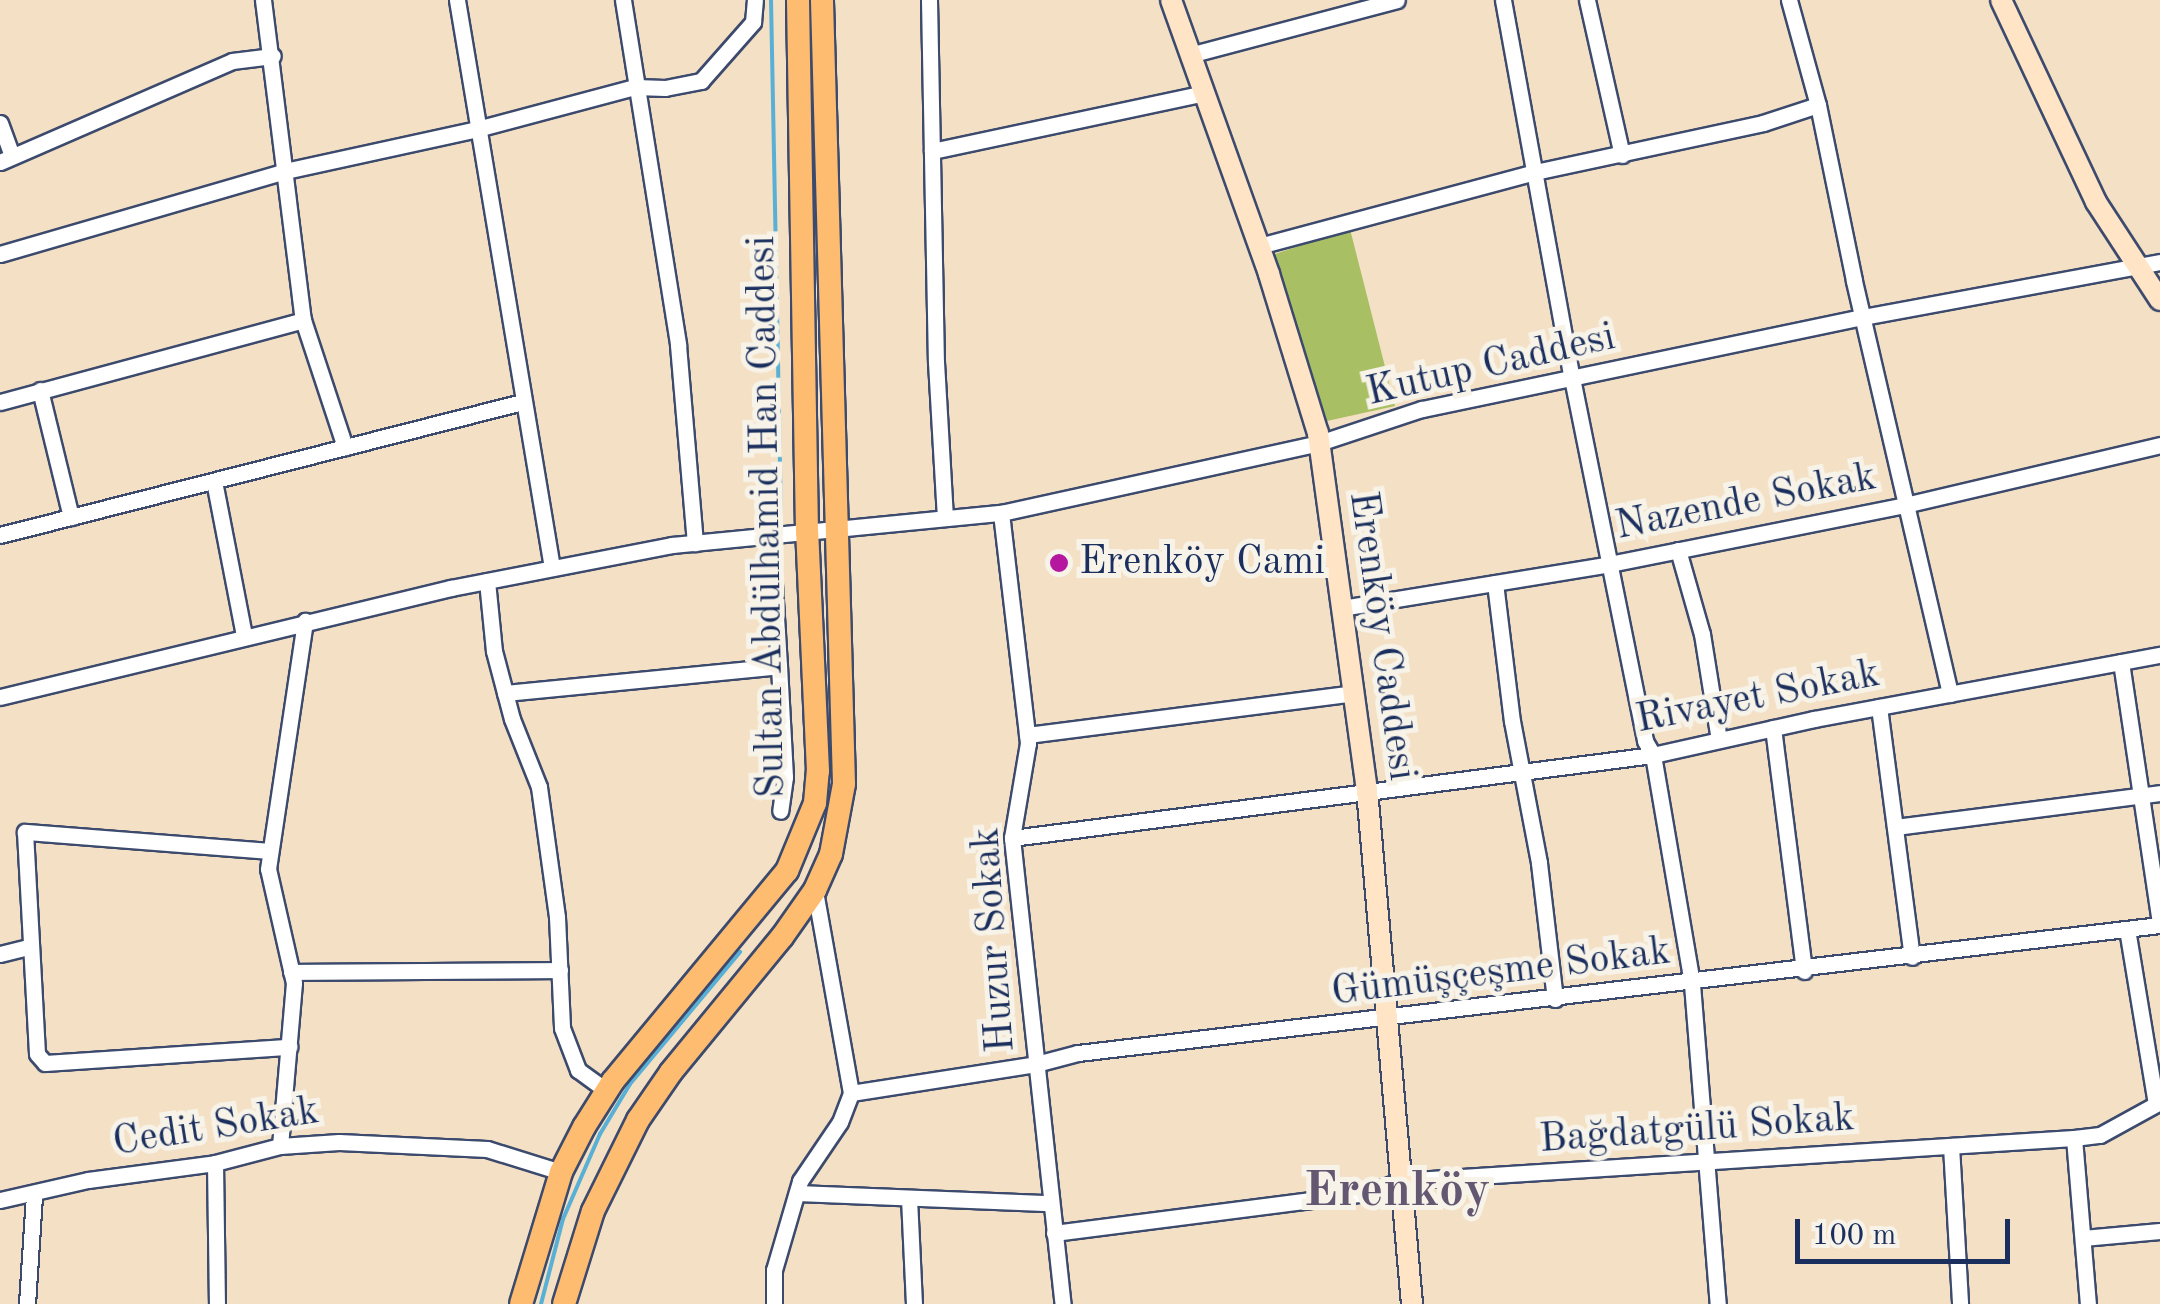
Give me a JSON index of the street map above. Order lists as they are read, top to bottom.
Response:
{
  "streets": {
    "main road": ["Sultan Abdülhamid Han Caddesi"],
    "street": [
      "Kutup Caddesi",
      "Nazende Sokak",
      "Erenköy Caddesi",
      "Rivayet Sokak",
      "Huzur Sokak",
      "Gümüşçeşme Sokak",
      "Cedit Sokak",
      "Bağdatgülü Sokak"
    ]
  },
  "crossings": [
    ["Kutup Caddesi", "Sultan Abdülhamid Han Caddesi"],
    ["Kutup Caddesi", "Erenköy Caddesi"],
    ["Kutup Caddesi", "Huzur Sokak"],
    ["Nazende Sokak", "Erenköy Caddesi"],
    ["Sultan Abdülhamid Han Caddesi", "Cedit Sokak"],
    ["Erenköy Caddesi", "Rivayet Sokak"],
    ["Erenköy Caddesi", "Gümüşçeşme Sokak"],
    ["Erenköy Caddesi", "Bağdatgülü Sokak"],
    ["Rivayet Sokak", "Huzur Sokak"],
    ["Huzur Sokak", "Gümüşçeşme Sokak"],
    ["Huzur Sokak", "Bağdatgülü Sokak"]
  ],
  "districts": ["Erenköy"],
  "places": ["Erenköy Cami"],
  "scale_bar": "100 m"
}
